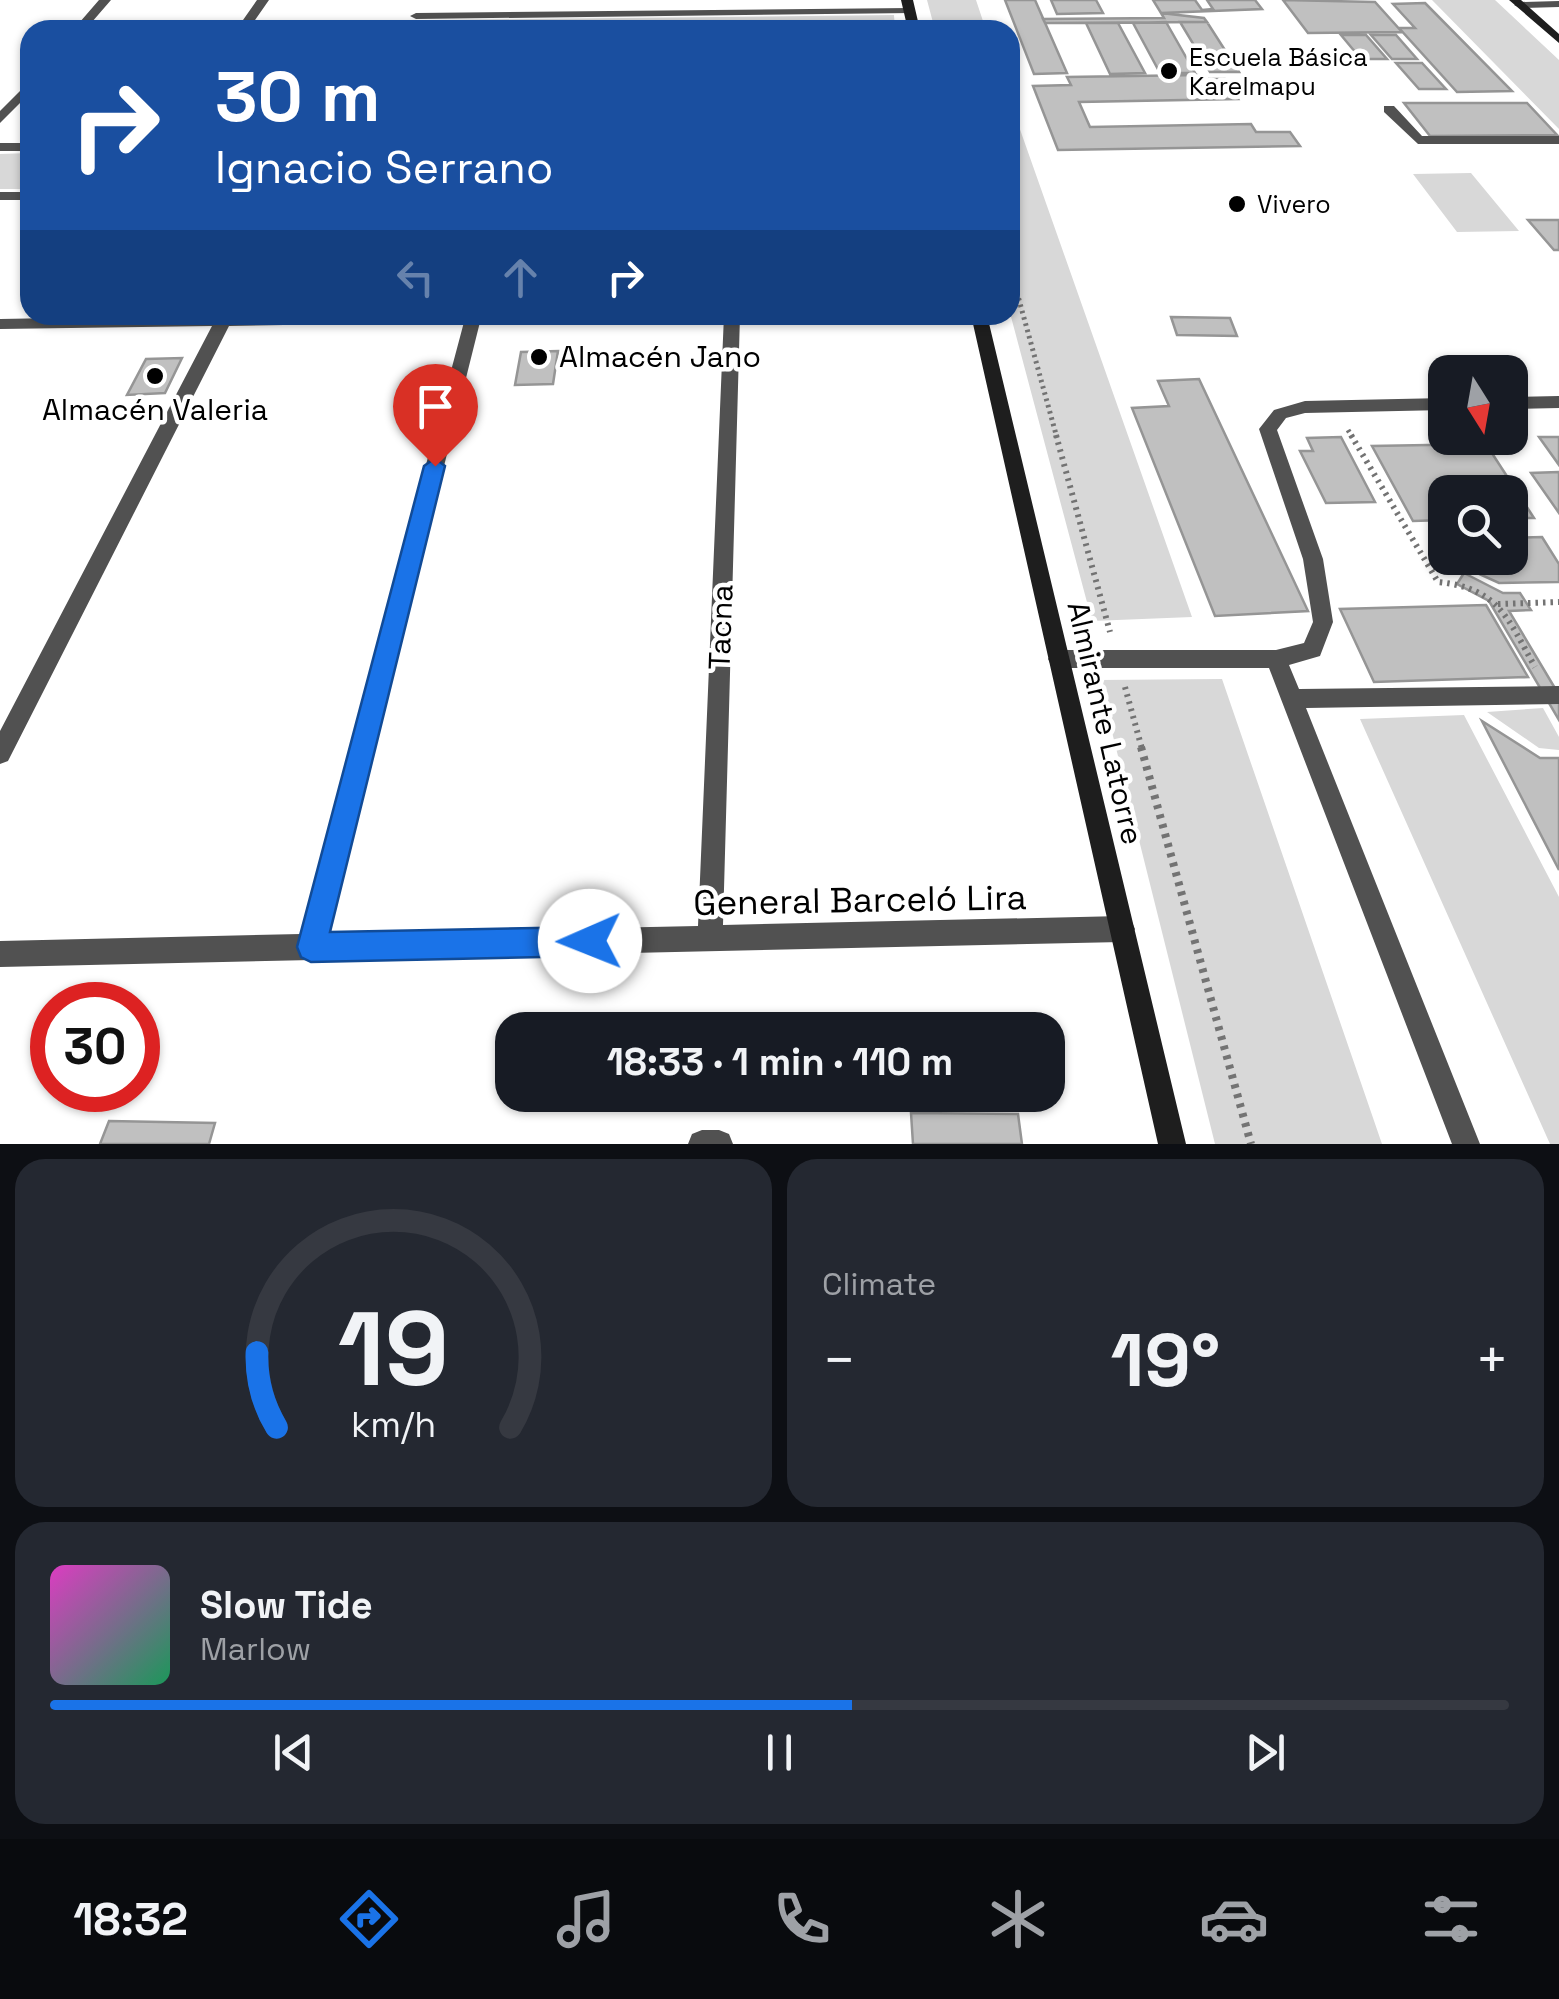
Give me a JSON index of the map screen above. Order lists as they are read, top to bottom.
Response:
{
  "streets": {
    "street": ["Tacna", "Almirante Latorre", "General Barceló Lira"]
  },
  "crossings": [
    ["Tacna", "General Barceló Lira"],
    ["Almirante Latorre", "General Barceló Lira"]
  ],
  "places": [
    "Escuela Básica Karelmapu",
    "Vivero",
    "Almacén Jano",
    "Almacén Valeria"
  ],
  "north": "bottom",
  "page": {
    "turn": ["30 m", "Ignacio Serrano"],
    "limit": "30",
    "trip": "18:33 · 1 min · 110 m",
    "tile": "Climate",
    "heat": ["−", "19°", "+"],
    "song": ["Slow Tide", "Marlow"],
    "tabs": "18:32",
    "gauge": ["19", "km/h"]
  }
}
